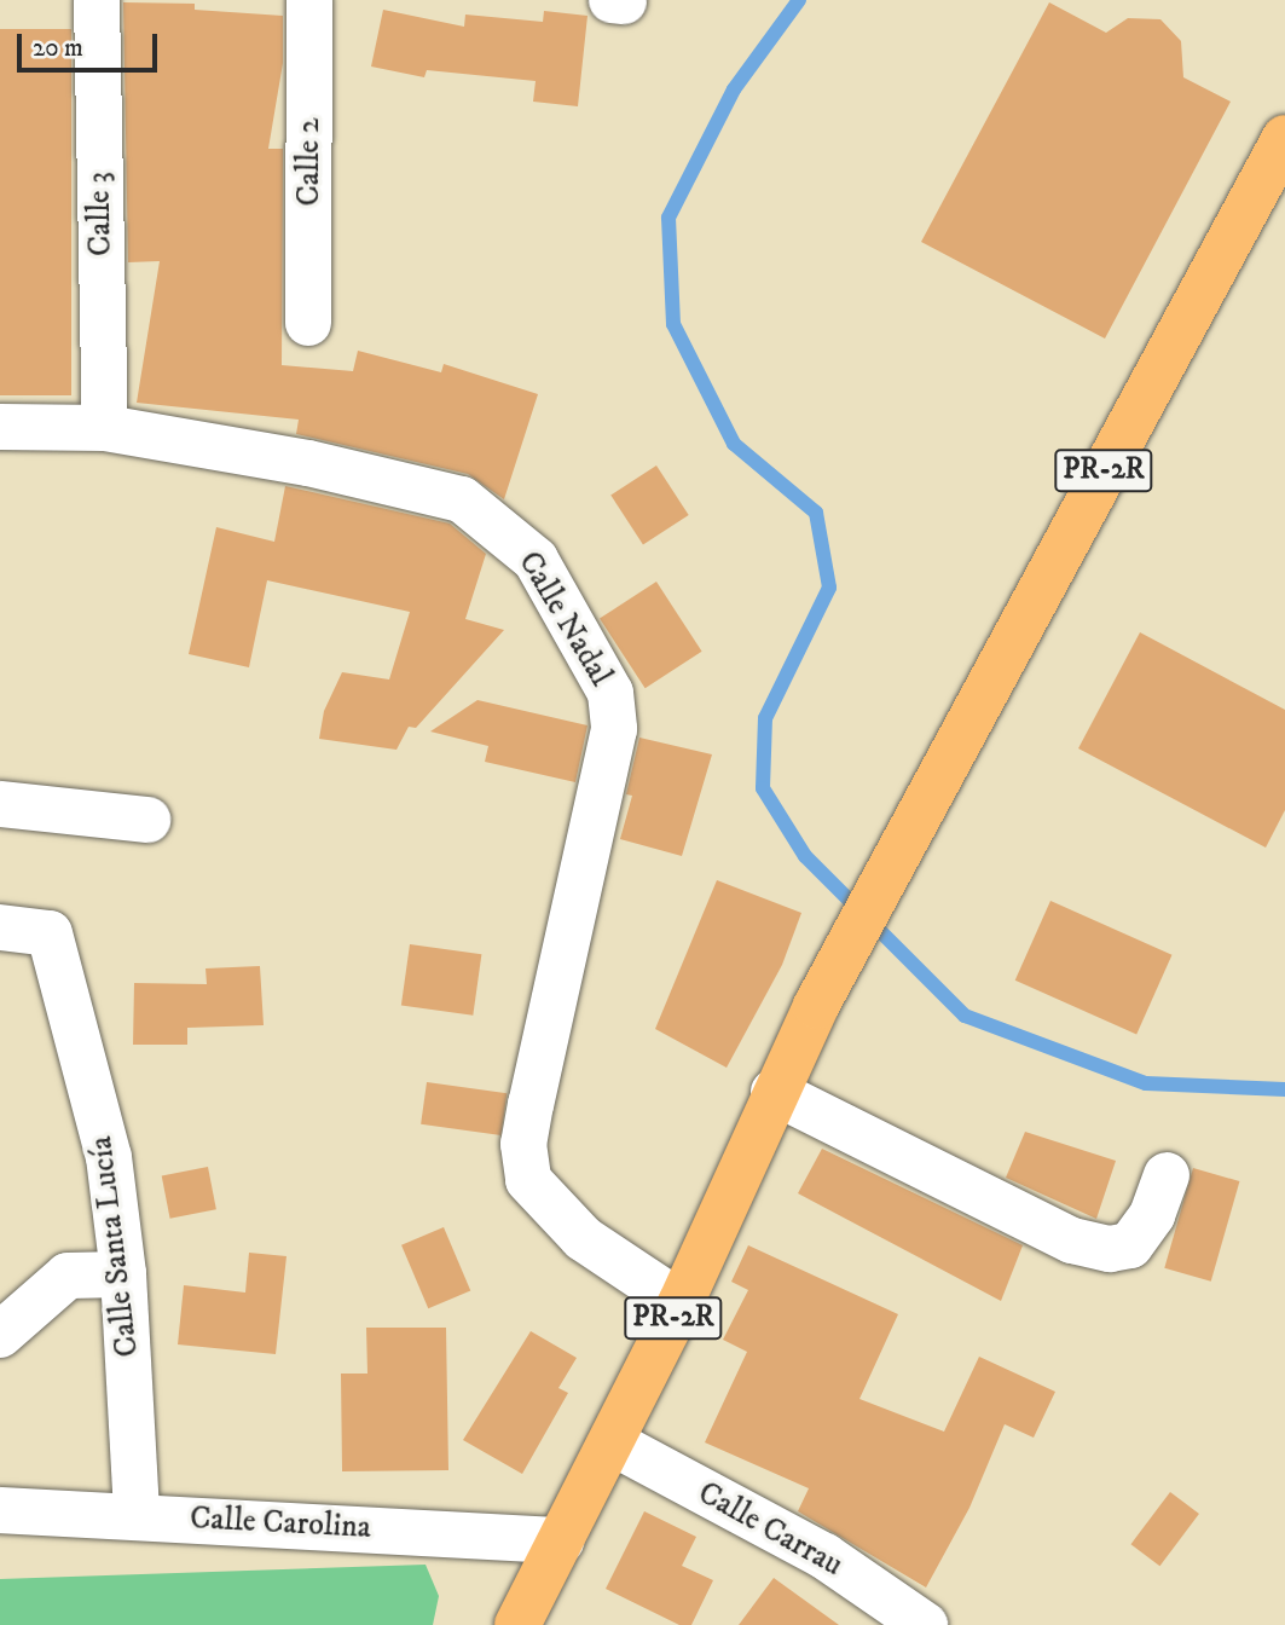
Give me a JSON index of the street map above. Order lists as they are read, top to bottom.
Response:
{
  "streets": {
    "main road": ["PR-2R"],
    "street": [
      "Calle 2",
      "Calle 3",
      "Calle Nadal",
      "Calle Santa Lucía",
      "Calle Carolina",
      "Calle Carrau"
    ]
  },
  "crossings": [
    ["Calle 3", "Calle Nadal"],
    ["PR-2R", "Calle Nadal"],
    ["PR-2R", "Calle Carolina"],
    ["PR-2R", "Calle Carrau"],
    ["Calle Santa Lucía", "Calle Carolina"]
  ],
  "scale_bar": "20 m"
}
